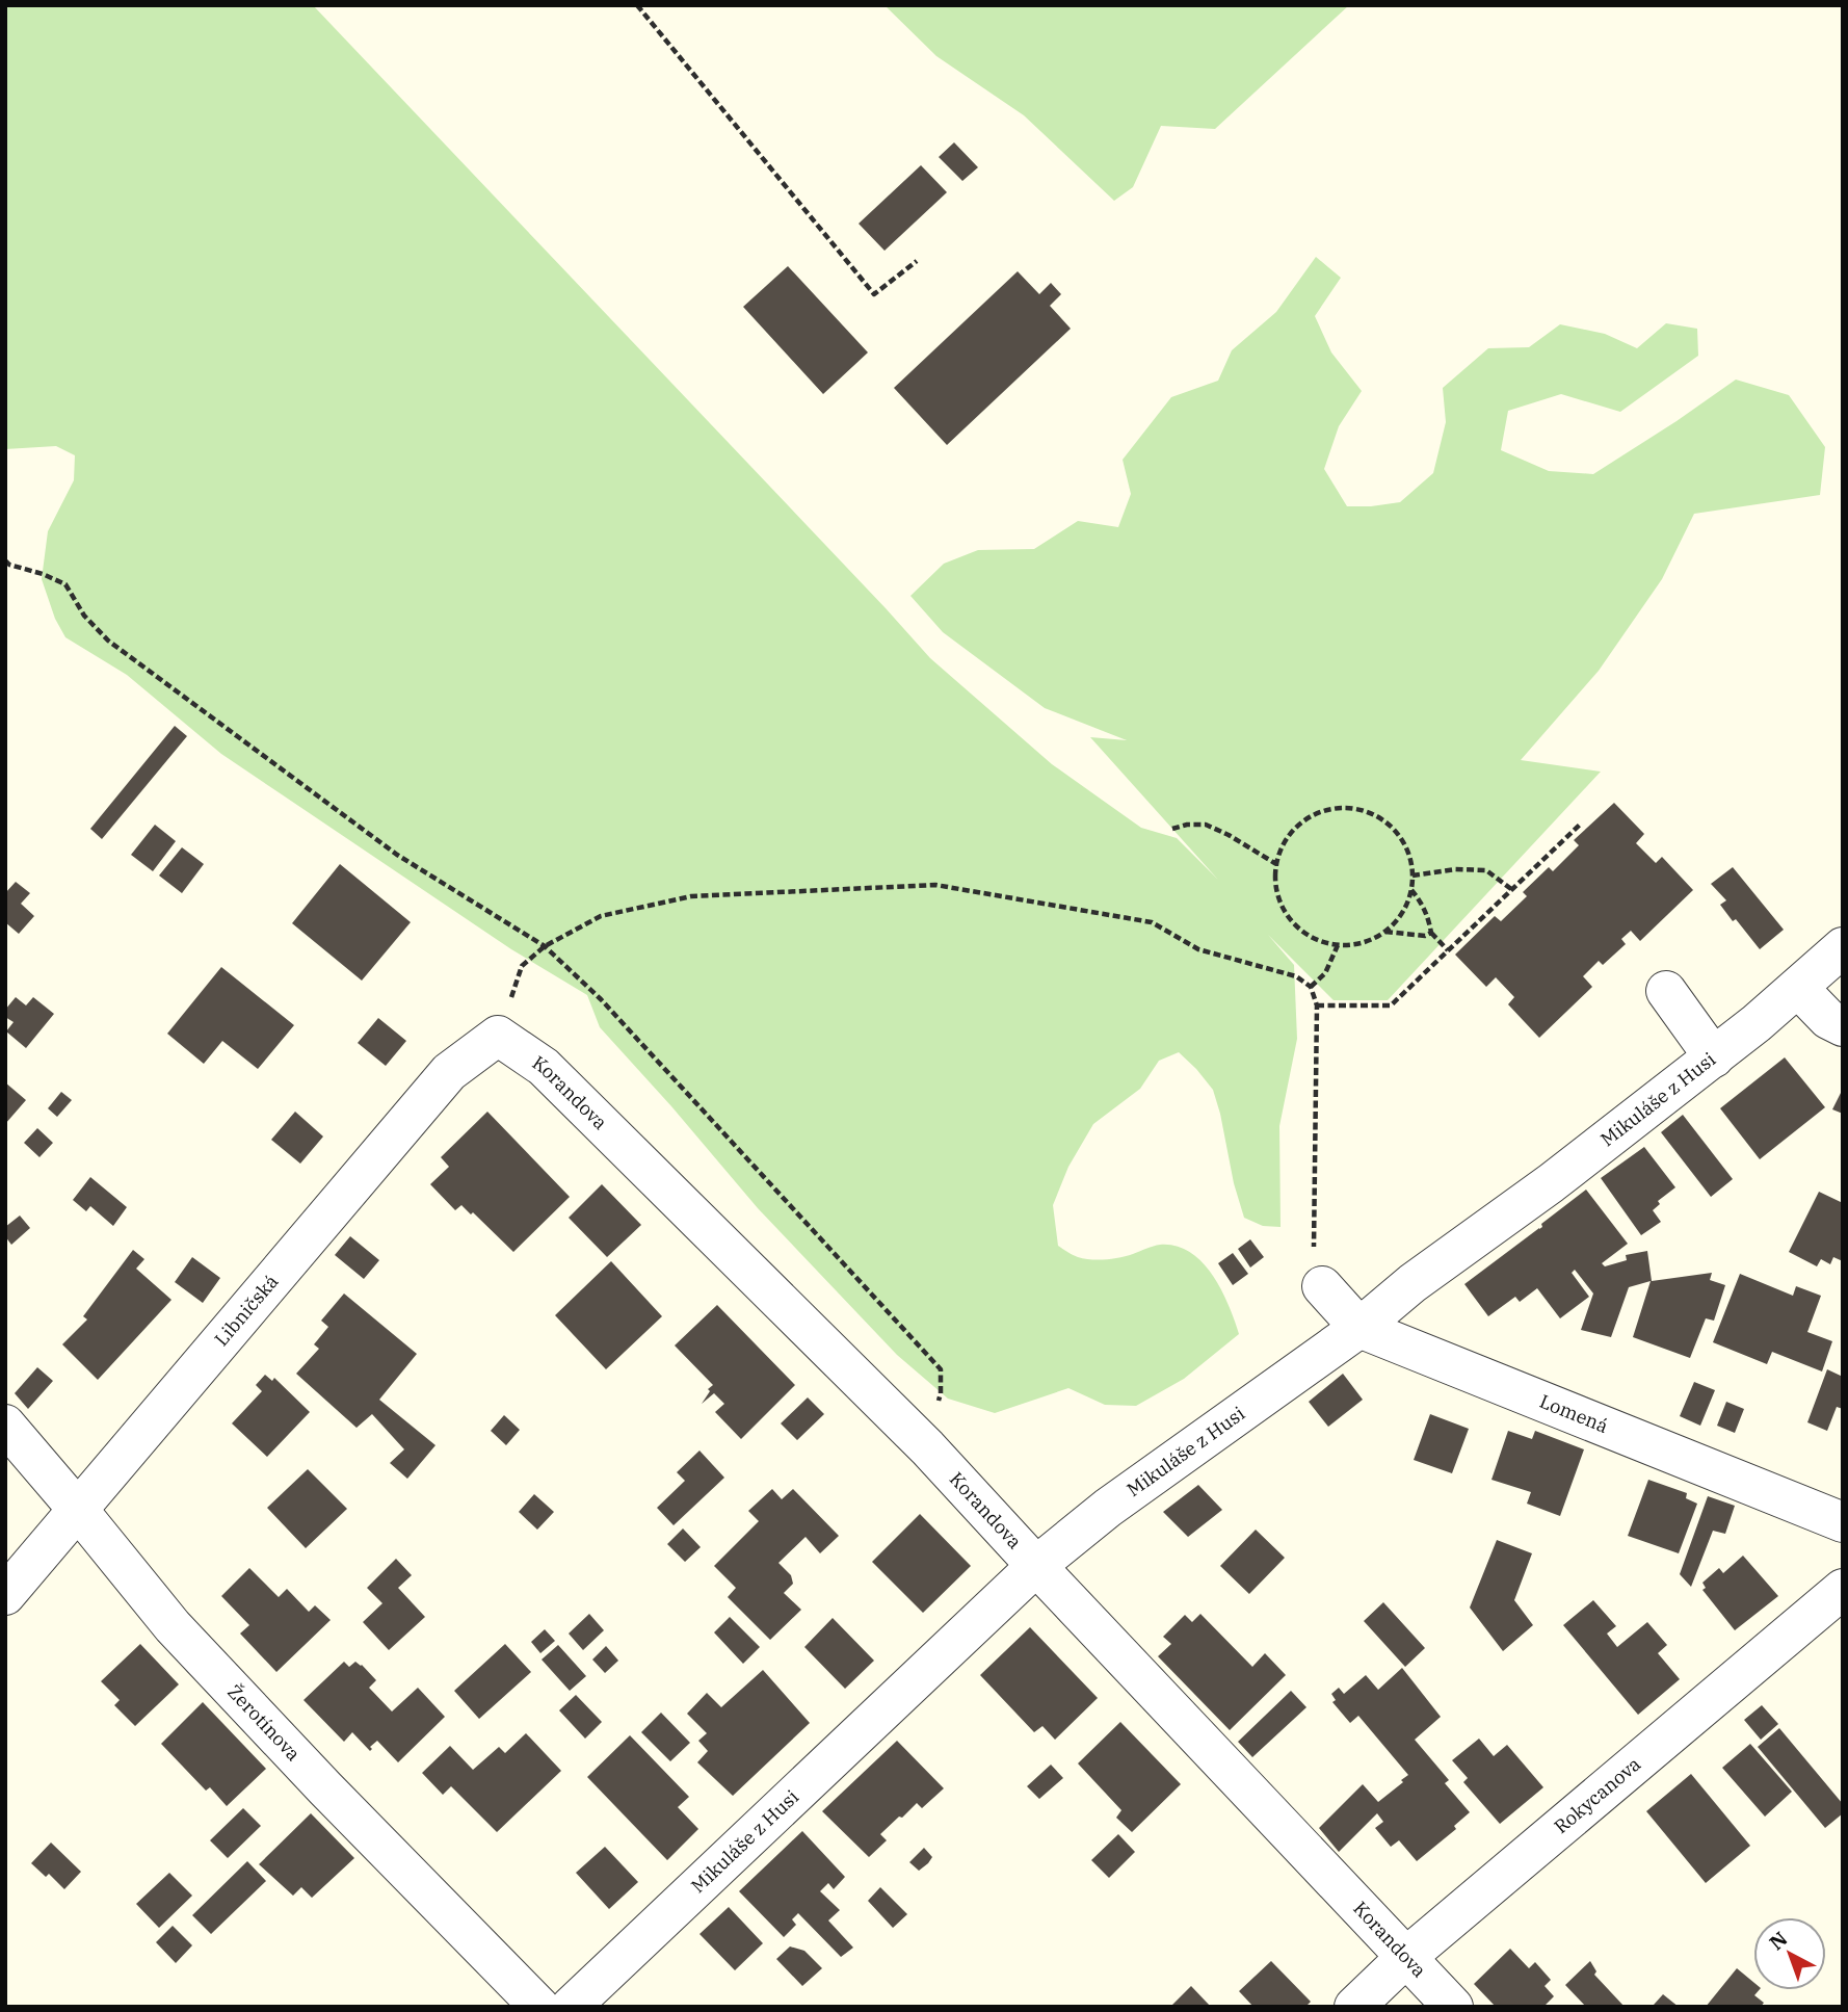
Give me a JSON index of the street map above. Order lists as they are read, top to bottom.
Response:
{
  "streets": {
    "street": [
      "Korandova",
      "Mikuláše z Husi",
      "Libničská",
      "Lomená",
      "Žerotínova",
      "Rokycanova"
    ]
  },
  "crossings": [
    ["Korandova", "Mikuláše z Husi"],
    ["Korandova", "Libničská"],
    ["Korandova", "Rokycanova"],
    ["Mikuláše z Husi", "Lomená"],
    ["Libničská", "Žerotínova"]
  ],
  "north": "top left"
}
